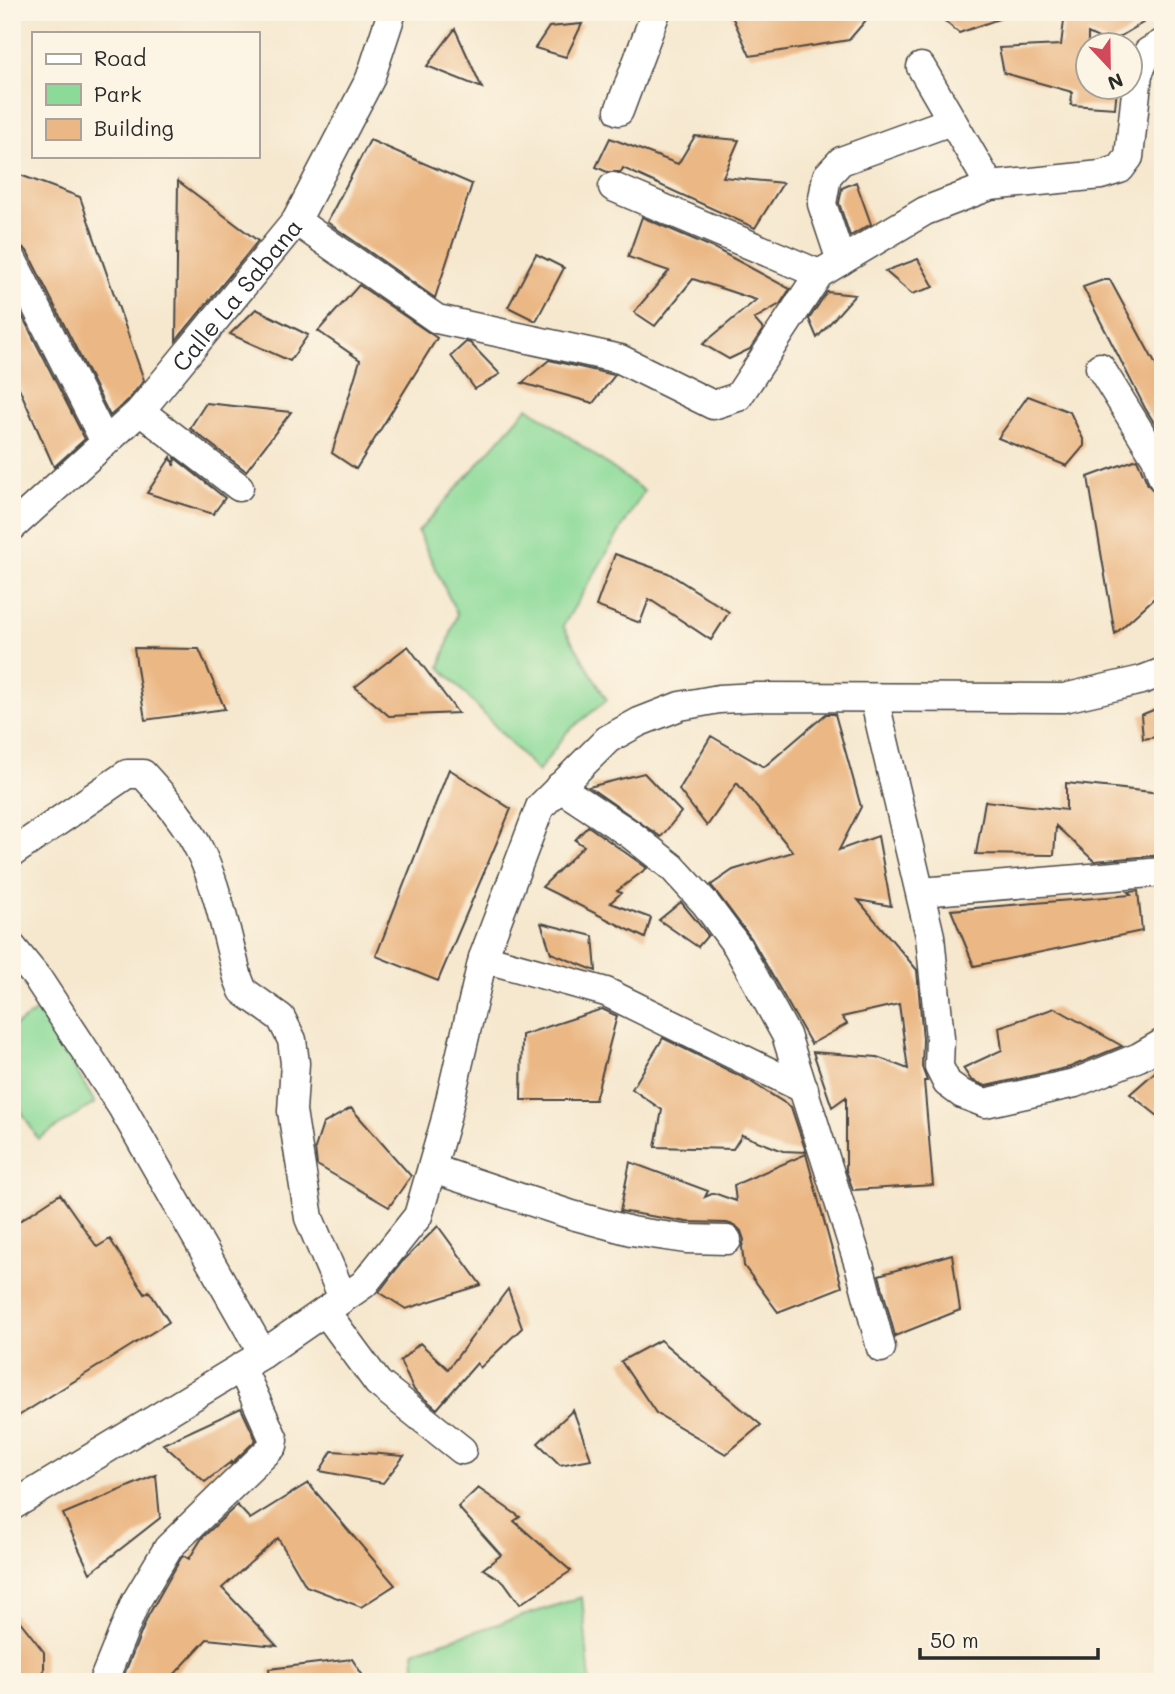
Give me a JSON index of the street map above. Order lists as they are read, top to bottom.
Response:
{
  "streets": {
    "street": ["Calle La Sabana"]
  },
  "legend": ["Road", "Park", "Building"],
  "scale_bar": "50 m",
  "north": "bottom"
}
